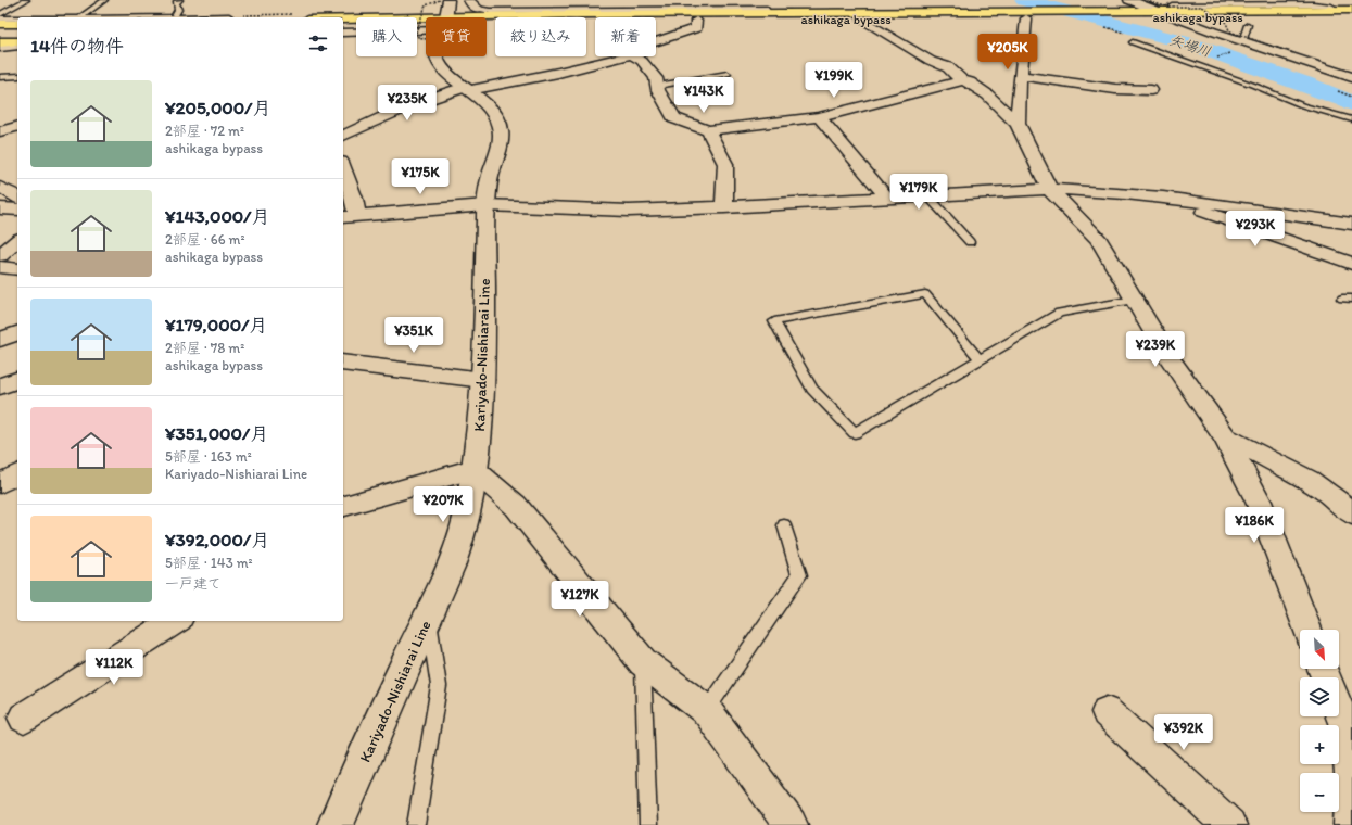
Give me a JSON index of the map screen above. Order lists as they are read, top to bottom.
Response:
{
  "streets": {
    "highway": ["ashikaga bypass"],
    "main road": ["Kariyado-Nishiarai Line"]
  },
  "water": ["矢場川"],
  "north": "bottom right",
  "page": {
    "chip": [
      "購入",
      "賃貸",
      "絞り込み",
      "新着"
    ],
    "heading": "14件の物件",
    "price": [
      "¥205K",
      "¥199K",
      "¥143K",
      "¥235K",
      "¥175K",
      "¥179K",
      "¥293K",
      "¥351K",
      "¥239K",
      "¥207K",
      "¥186K",
      "¥127K",
      "¥112K",
      "¥392K"
    ],
    "list": [
      {
        "name": "¥205,000/月",
        "note": "2部屋 · 72 m² · ashikaga bypass"
      },
      {
        "name": "¥143,000/月",
        "note": "2部屋 · 66 m² · ashikaga bypass"
      },
      {
        "name": "¥179,000/月",
        "note": "2部屋 · 78 m² · ashikaga bypass"
      },
      {
        "name": "¥351,000/月",
        "note": "5部屋 · 163 m² · Kariyado-Nishiarai Line"
      },
      {
        "name": "¥392,000/月",
        "note": "5部屋 · 143 m² · 一戸建て"
      }
    ],
    "map_buttons": ["+", "−"]
  }
}
